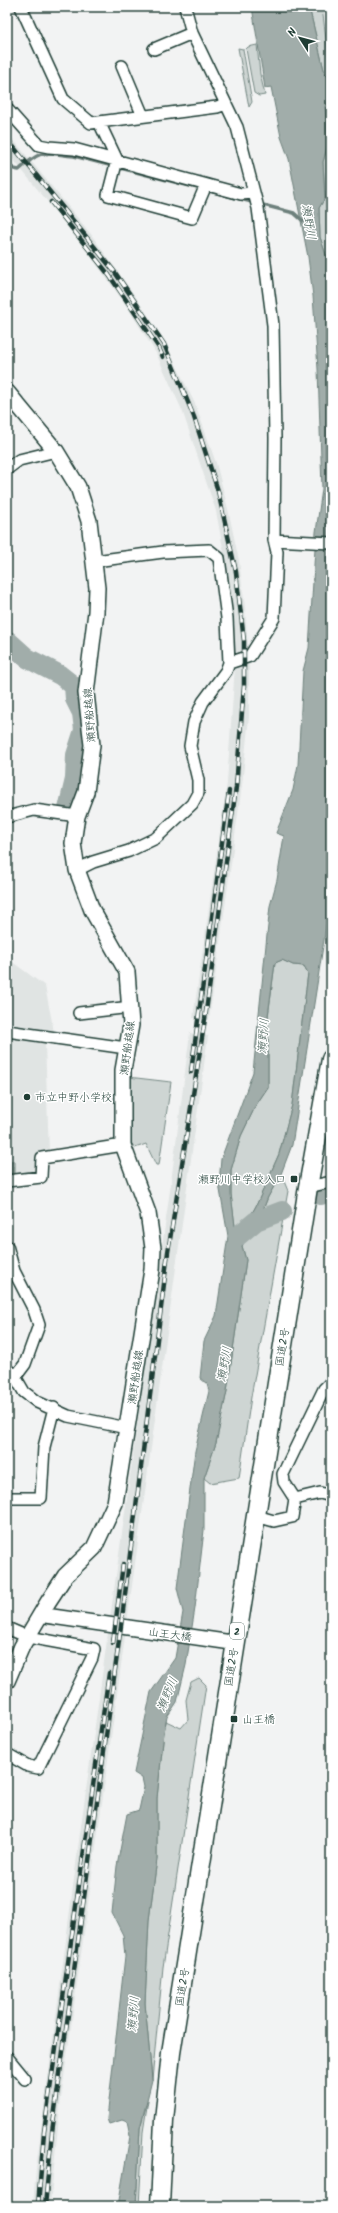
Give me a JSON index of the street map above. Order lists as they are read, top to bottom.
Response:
{
  "streets": {
    "highway": ["国道2号", "2"],
    "main road": ["瀬野船越線"],
    "street": ["山王大橋"]
  },
  "crossings": [
    ["瀬野船越線", "山王大橋"],
    ["国道2号", "山王大橋"]
  ],
  "water": ["瀬野川"],
  "places": {
    "other": ["市立中野小学校"],
    "transit": ["瀬野川中学校入口", "山王橋"]
  },
  "north": "top left"
}
